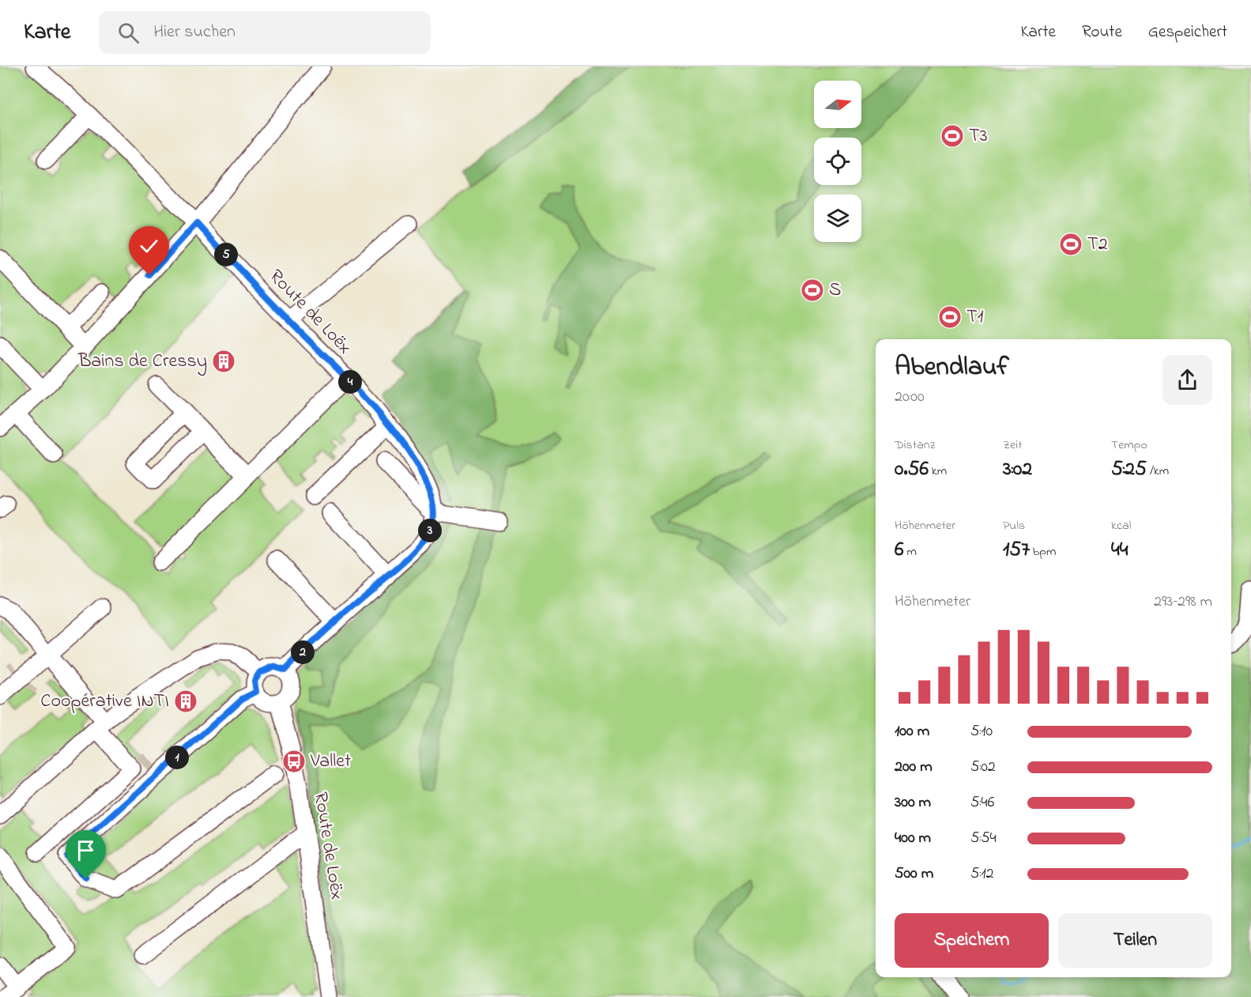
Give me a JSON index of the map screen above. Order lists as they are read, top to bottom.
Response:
{
  "streets": {
    "street": ["Route de Loëx"]
  },
  "places": {
    "sports": [
      "T3",
      "T2",
      "S",
      "T1"
    ],
    "building": ["Bains de Cressy", "Coopérative INTI"],
    "bus stop": ["Vallet"]
  },
  "north": "right",
  "page": {
    "header": "Karte",
    "search": "Hier suchen",
    "nav": ["Karte", "Route", "Gespeichert"],
    "pins": [
      "5",
      "4",
      "3",
      "2",
      "1"
    ],
    "heading": ["Abendlauf", "20:00"],
    "stats": [
      ["Distanz", "0.56 km"],
      ["Zeit", "3:02"],
      ["Tempo", "5:25 /km"],
      ["Höhenmeter", "6 m"],
      ["Puls", "157 bpm"],
      ["kcal", "44"]
    ],
    "chart": ["Höhenmeter", "293–298 m"],
    "list": [
      {
        "name": "100 m",
        "note": "5:10"
      },
      {
        "name": "200 m",
        "note": "5:02"
      },
      {
        "name": "300 m",
        "note": "5:46"
      },
      {
        "name": "400 m",
        "note": "5:54"
      },
      {
        "name": "500 m",
        "note": "5:12"
      }
    ],
    "buttons": ["Speichern", "Teilen"]
  }
}
